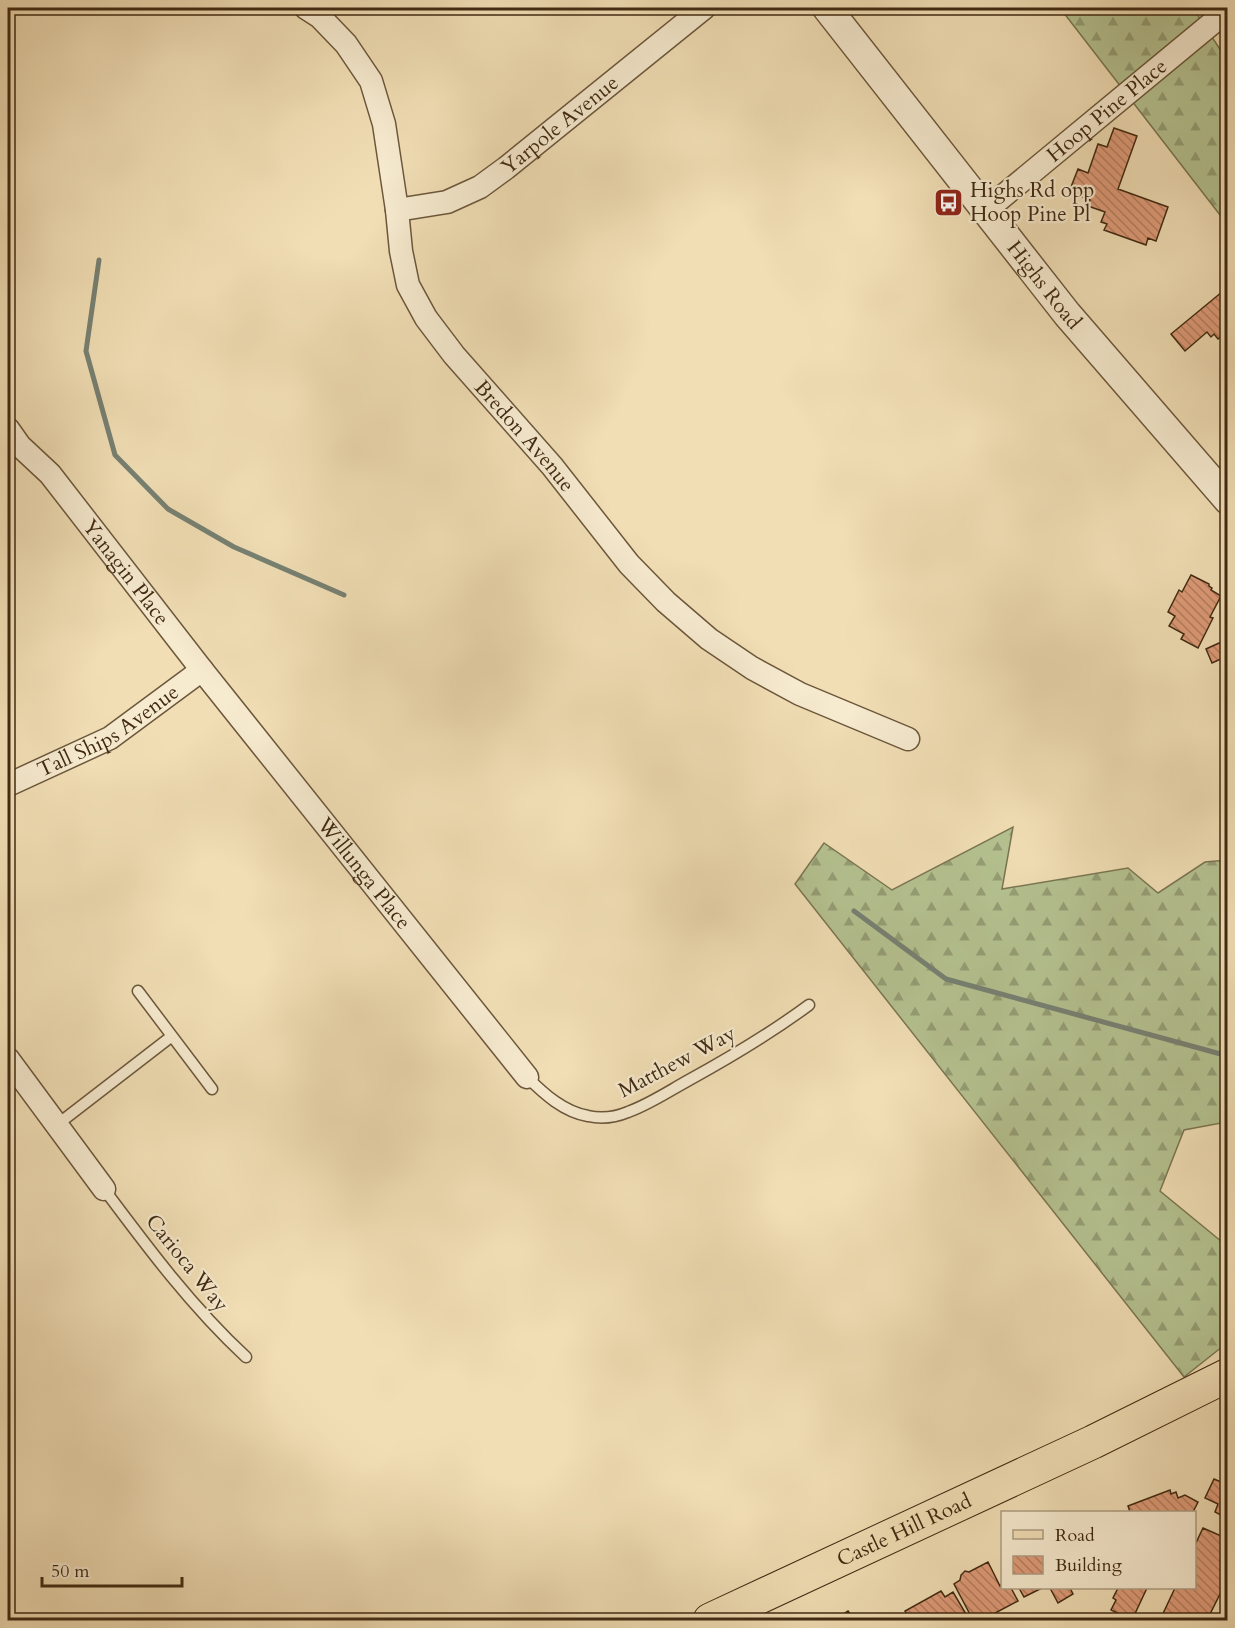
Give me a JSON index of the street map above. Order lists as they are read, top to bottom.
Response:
{
  "streets": {
    "main road": ["Castle Hill Road"],
    "street": [
      "Hoop Pine Place",
      "Yarpole Avenue",
      "Highs Road",
      "Bredon Avenue",
      "Yanagin Place",
      "Tall Ships Avenue",
      "Willunga Place"
    ],
    "lane": ["Matthew Way", "Carioca Way"]
  },
  "crossings": [
    ["Hoop Pine Place", "Highs Road"],
    ["Yarpole Avenue", "Bredon Avenue"],
    ["Yanagin Place", "Tall Ships Avenue"],
    ["Yanagin Place", "Willunga Place"],
    ["Tall Ships Avenue", "Willunga Place"],
    ["Willunga Place", "Matthew Way"]
  ],
  "places": {
    "bus stop": ["Highs Rd opp Hoop Pine Pl"]
  },
  "legend": ["Road", "Building"],
  "scale_bar": "50 m"
}
